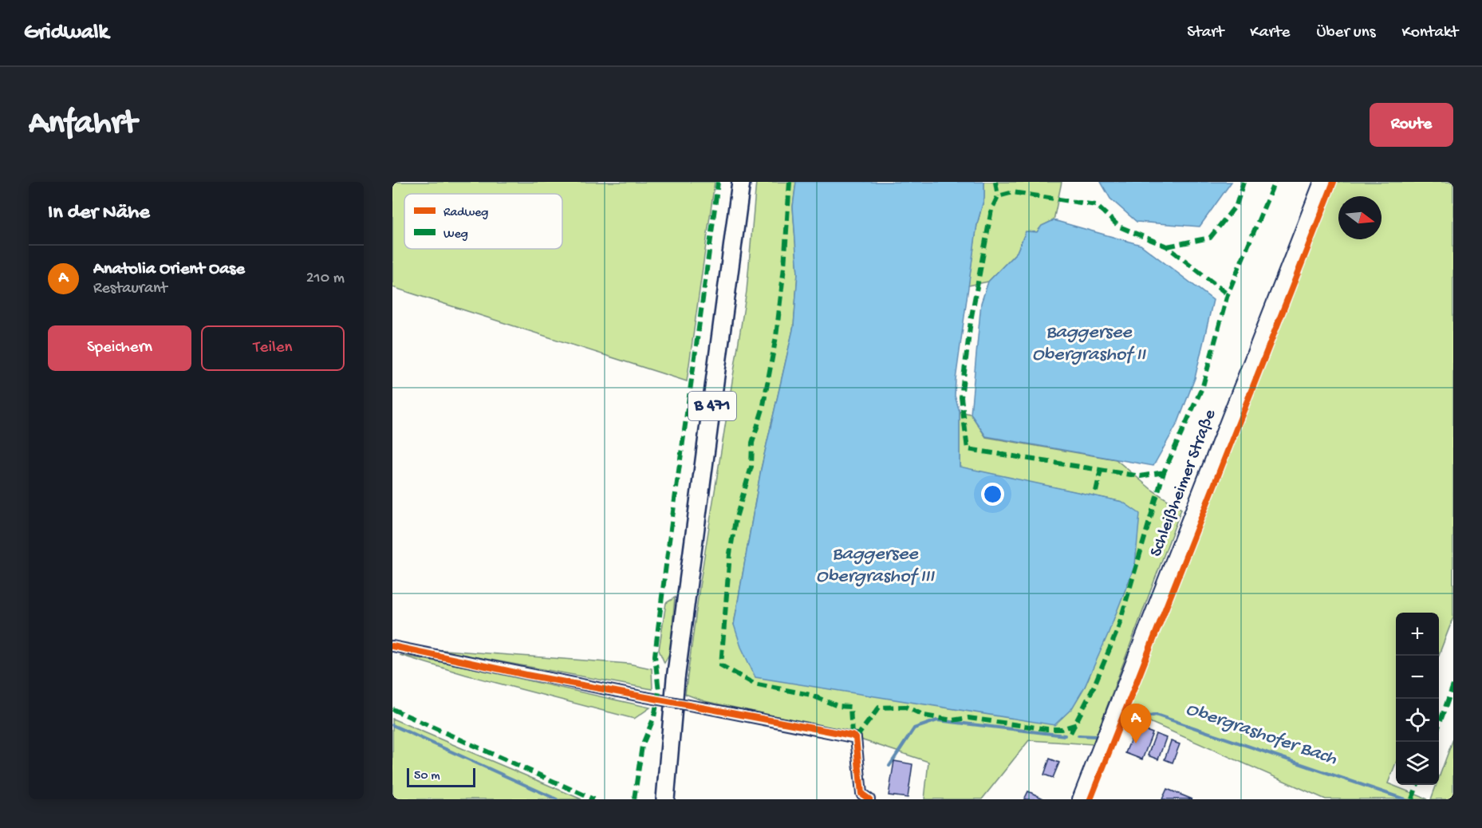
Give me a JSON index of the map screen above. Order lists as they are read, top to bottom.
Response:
{
  "streets": {
    "highway": ["B 471"],
    "main road": ["Schleißheimer Straße"]
  },
  "water": ["Baggersee Obergrashof II", "Baggersee Obergrashof III", "Obergrashofer Bach"],
  "legend": ["Radweg", "Weg"],
  "scale_bar": "50 m",
  "north": "right",
  "page": {
    "header": "Gridwalk",
    "nav": [
      "Start",
      "Karte",
      "Über uns",
      "Kontakt"
    ],
    "buttons": [
      "Route",
      ["Speichern", "Teilen"]
    ],
    "title": "Anfahrt",
    "heading": "In der Nähe",
    "list": [
      {
        "mark": "A",
        "name": "Anatolia Orient Oase",
        "note": "Restaurant",
        "value": "210 m"
      }
    ],
    "map_buttons": ["+", "−"],
    "pins": "A",
    "scale": "50 m"
  }
}
